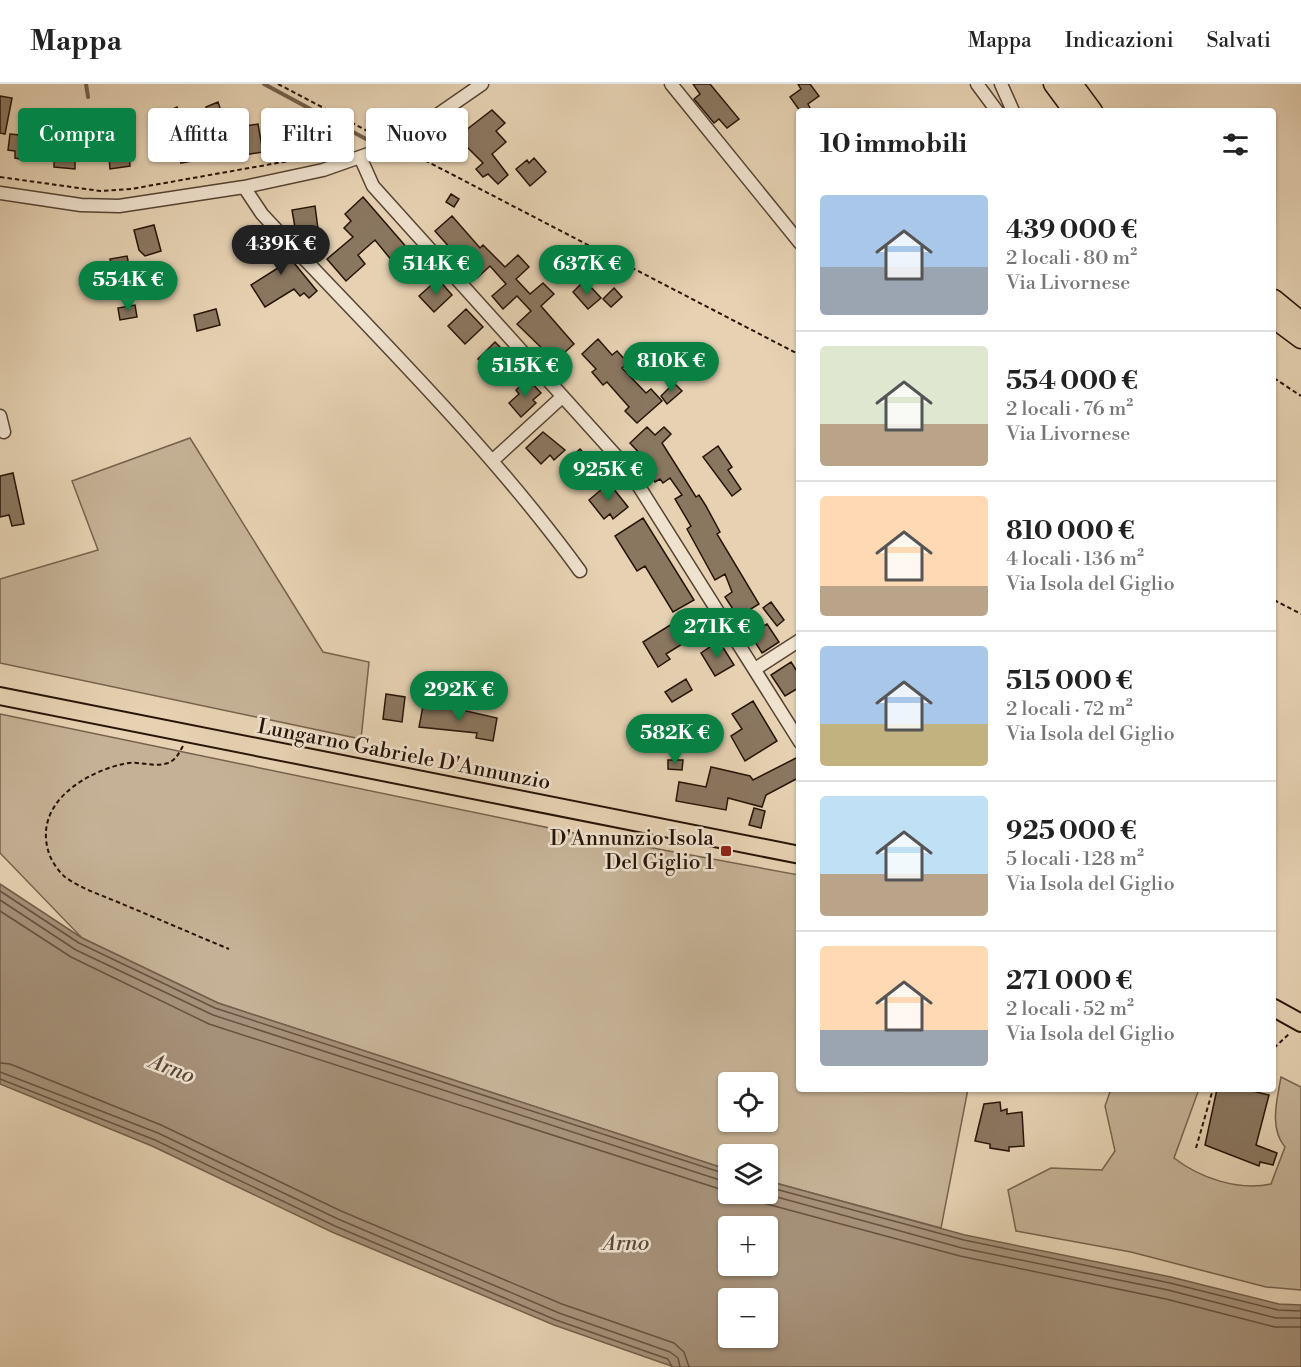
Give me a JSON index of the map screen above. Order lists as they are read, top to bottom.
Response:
{
  "streets": {
    "main road": ["Lungarno Gabriele D'Annunzio"]
  },
  "water": ["Arno"],
  "places": {
    "transit": ["D'Annunzio Isola Del Giglio 1"]
  },
  "page": {
    "header": "Mappa",
    "nav": ["Mappa", "Indicazioni", "Salvati"],
    "chip": [
      "Compra",
      "Affitta",
      "Filtri",
      "Nuovo"
    ],
    "heading": "10 immobili",
    "list": [
      {
        "name": "439 000 €",
        "note": "2 locali · 80 m² · Via Livornese"
      },
      {
        "name": "554 000 €",
        "note": "2 locali · 76 m² · Via Livornese"
      },
      {
        "name": "810 000 €",
        "note": "4 locali · 136 m² · Via Isola del Giglio"
      },
      {
        "name": "515 000 €",
        "note": "2 locali · 72 m² · Via Isola del Giglio"
      },
      {
        "name": "925 000 €",
        "note": "5 locali · 128 m² · Via Isola del Giglio"
      },
      {
        "name": "271 000 €",
        "note": "2 locali · 52 m² · Via Isola del Giglio"
      }
    ],
    "price": [
      "439K €",
      "514K €",
      "637K €",
      "554K €",
      "810K €",
      "515K €",
      "925K €",
      "271K €",
      "292K €",
      "582K €"
    ],
    "map_buttons": ["+", "−"]
  }
}
